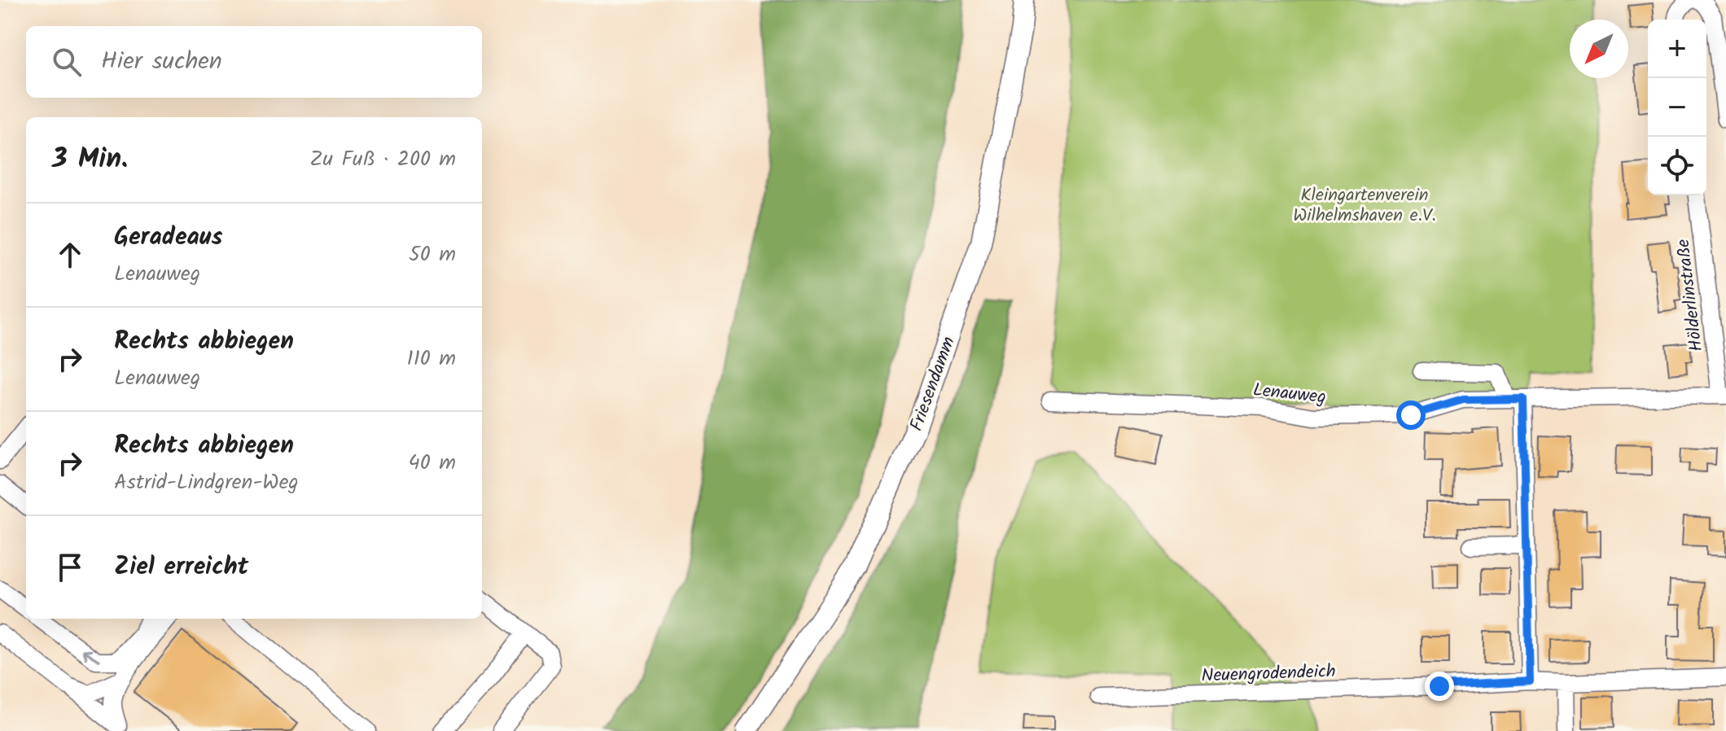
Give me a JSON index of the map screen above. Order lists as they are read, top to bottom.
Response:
{
  "streets": {
    "main road": ["Friesendamm"],
    "street": ["Hölderlinstraße", "Lenauweg", "Neuengrodendeich"]
  },
  "crossings": [
    ["Hölderlinstraße", "Lenauweg"]
  ],
  "parks": ["Kleingartenverein Wilhelmshaven e.V."],
  "north": "bottom left",
  "page": {
    "map_buttons": ["+", "−"],
    "search": "Hier suchen",
    "heading": ["3 Min.", "Zu Fuß · 200 m"],
    "list": [
      ["Geradeaus", "Lenauweg", "50 m"],
      ["Rechts abbiegen", "Lenauweg", "110 m"],
      ["Rechts abbiegen", "Astrid-Lindgren-Weg", "40 m"],
      "Ziel erreicht"
    ]
  }
}
